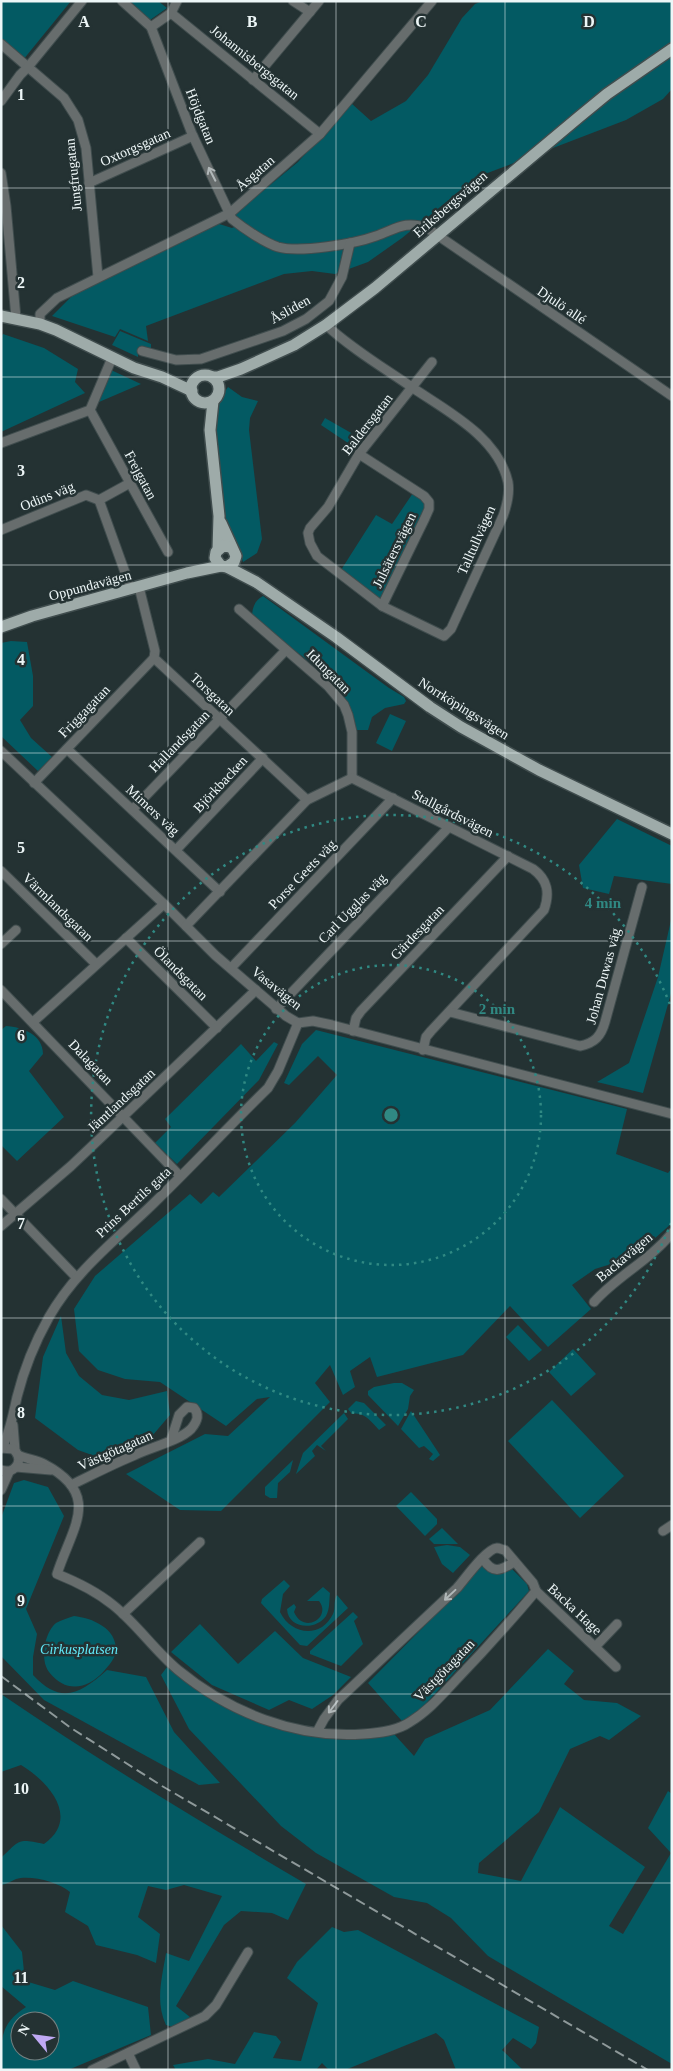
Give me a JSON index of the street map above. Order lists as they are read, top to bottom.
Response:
{
  "streets": {
    "main road": ["Eriksbergsvägen", "Oppundavägen", "Norrköpingsvägen"],
    "street": [
      "Johannisbergsgatan",
      "Höjdgatan",
      "Oxtorgsgatan",
      "Åsgatan",
      "Jungfrugatan",
      "Djulö allé",
      "Åsliden",
      "Baldersgatan",
      "Frejgatan",
      "Odins väg",
      "Talltullvägen",
      "Julsätersvägen",
      "Idungatan",
      "Torsgatan",
      "Friggagatan",
      "Hallandsgatan",
      "Björkbacken",
      "Mimers väg",
      "Stallgårdsvägen",
      "Porse Geets väg",
      "Värmlandsgatan",
      "Carl Ugglas väg",
      "Gärdesgatan",
      "Ölandsgatan",
      "Johan Duwas väg",
      "Vasavägen",
      "Dalagatan",
      "Jämtlandsgatan",
      "Prins Bertils gata",
      "Backavägen",
      "Västgötagatan",
      "Backa Hage"
    ]
  },
  "crossings": [
    ["Johannisbergsgatan", "Åsgatan"],
    ["Höjdgatan", "Oxtorgsgatan"],
    ["Höjdgatan", "Åsgatan"],
    ["Oxtorgsgatan", "Jungfrugatan"],
    ["Åsgatan", "Jungfrugatan"],
    ["Eriksbergsvägen", "Djulö allé"],
    ["Eriksbergsvägen", "Talltullvägen"],
    ["Baldersgatan", "Talltullvägen"],
    ["Baldersgatan", "Julsätersvägen"],
    ["Talltullvägen", "Julsätersvägen"],
    ["Oppundavägen", "Norrköpingsvägen"],
    ["Idungatan", "Hallandsgatan"],
    ["Idungatan", "Stallgårdsvägen"],
    ["Torsgatan", "Friggagatan"],
    ["Torsgatan", "Hallandsgatan"],
    ["Torsgatan", "Björkbacken"],
    ["Friggagatan", "Mimers väg"],
    ["Friggagatan", "Vasavägen"],
    ["Hallandsgatan", "Mimers väg"],
    ["Björkbacken", "Mimers väg"],
    ["Stallgårdsvägen", "Porse Geets väg"],
    ["Stallgårdsvägen", "Carl Ugglas väg"],
    ["Stallgårdsvägen", "Gärdesgatan"],
    ["Stallgårdsvägen", "Johan Duwas väg"],
    ["Stallgårdsvägen", "Vasavägen"],
    ["Porse Geets väg", "Vasavägen"],
    ["Carl Ugglas väg", "Vasavägen"],
    ["Gärdesgatan", "Vasavägen"],
    ["Ölandsgatan", "Jämtlandsgatan"],
    ["Vasavägen", "Jämtlandsgatan"],
    ["Vasavägen", "Prins Bertils gata"],
    ["Dalagatan", "Jämtlandsgatan"],
    ["Dalagatan", "Prins Bertils gata"],
    ["Prins Bertils gata", "Västgötagatan"],
    ["Västgötagatan", "Backa Hage"]
  ],
  "one_way": ["Höjdgatan"],
  "parks": ["Cirkusplatsen"],
  "north": "top left",
  "grid": {
    "columns": [
      "A",
      "B",
      "C",
      "D"
    ],
    "rows": [
      "1",
      "2",
      "3",
      "4",
      "5",
      "6",
      "7",
      "8",
      "9",
      "10",
      "11"
    ]
  },
  "rings": ["4 min", "2 min"]
}
